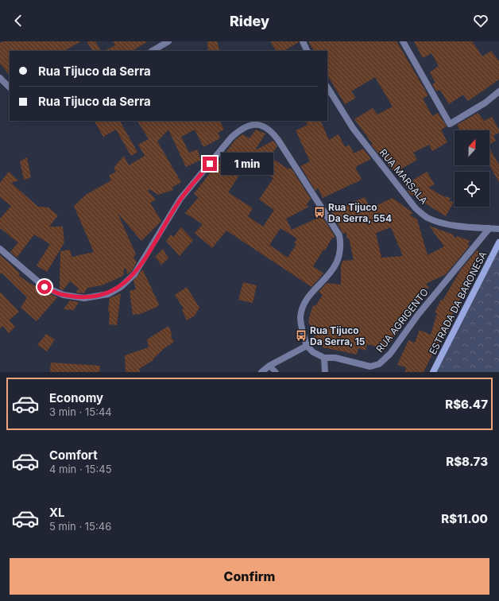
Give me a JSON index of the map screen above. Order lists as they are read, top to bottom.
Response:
{
  "streets": {
    "main road": ["ESTRADA DA BARONESA"],
    "street": ["RUA MARSALA", "RUA AGRIGENTO"]
  },
  "crossings": [
    ["RUA MARSALA", "RUA AGRIGENTO"]
  ],
  "places": {
    "bus stop": ["Rua Tijuco Da Serra, 554", "Rua Tijuco Da Serra, 15"]
  },
  "north": "top",
  "page": {
    "header": "Ridey",
    "banner": ["Rua Tijuco da Serra", "Rua Tijuco da Serra"],
    "bubble": "1 min",
    "list": [
      {
        "name": "Economy",
        "note": "3 min · 15:44",
        "value": "R$6.47"
      },
      {
        "name": "Comfort",
        "note": "4 min · 15:45",
        "value": "R$8.73"
      },
      {
        "name": "XL",
        "note": "5 min · 15:46",
        "value": "R$11.00"
      }
    ],
    "buttons": "Confirm"
  }
}
